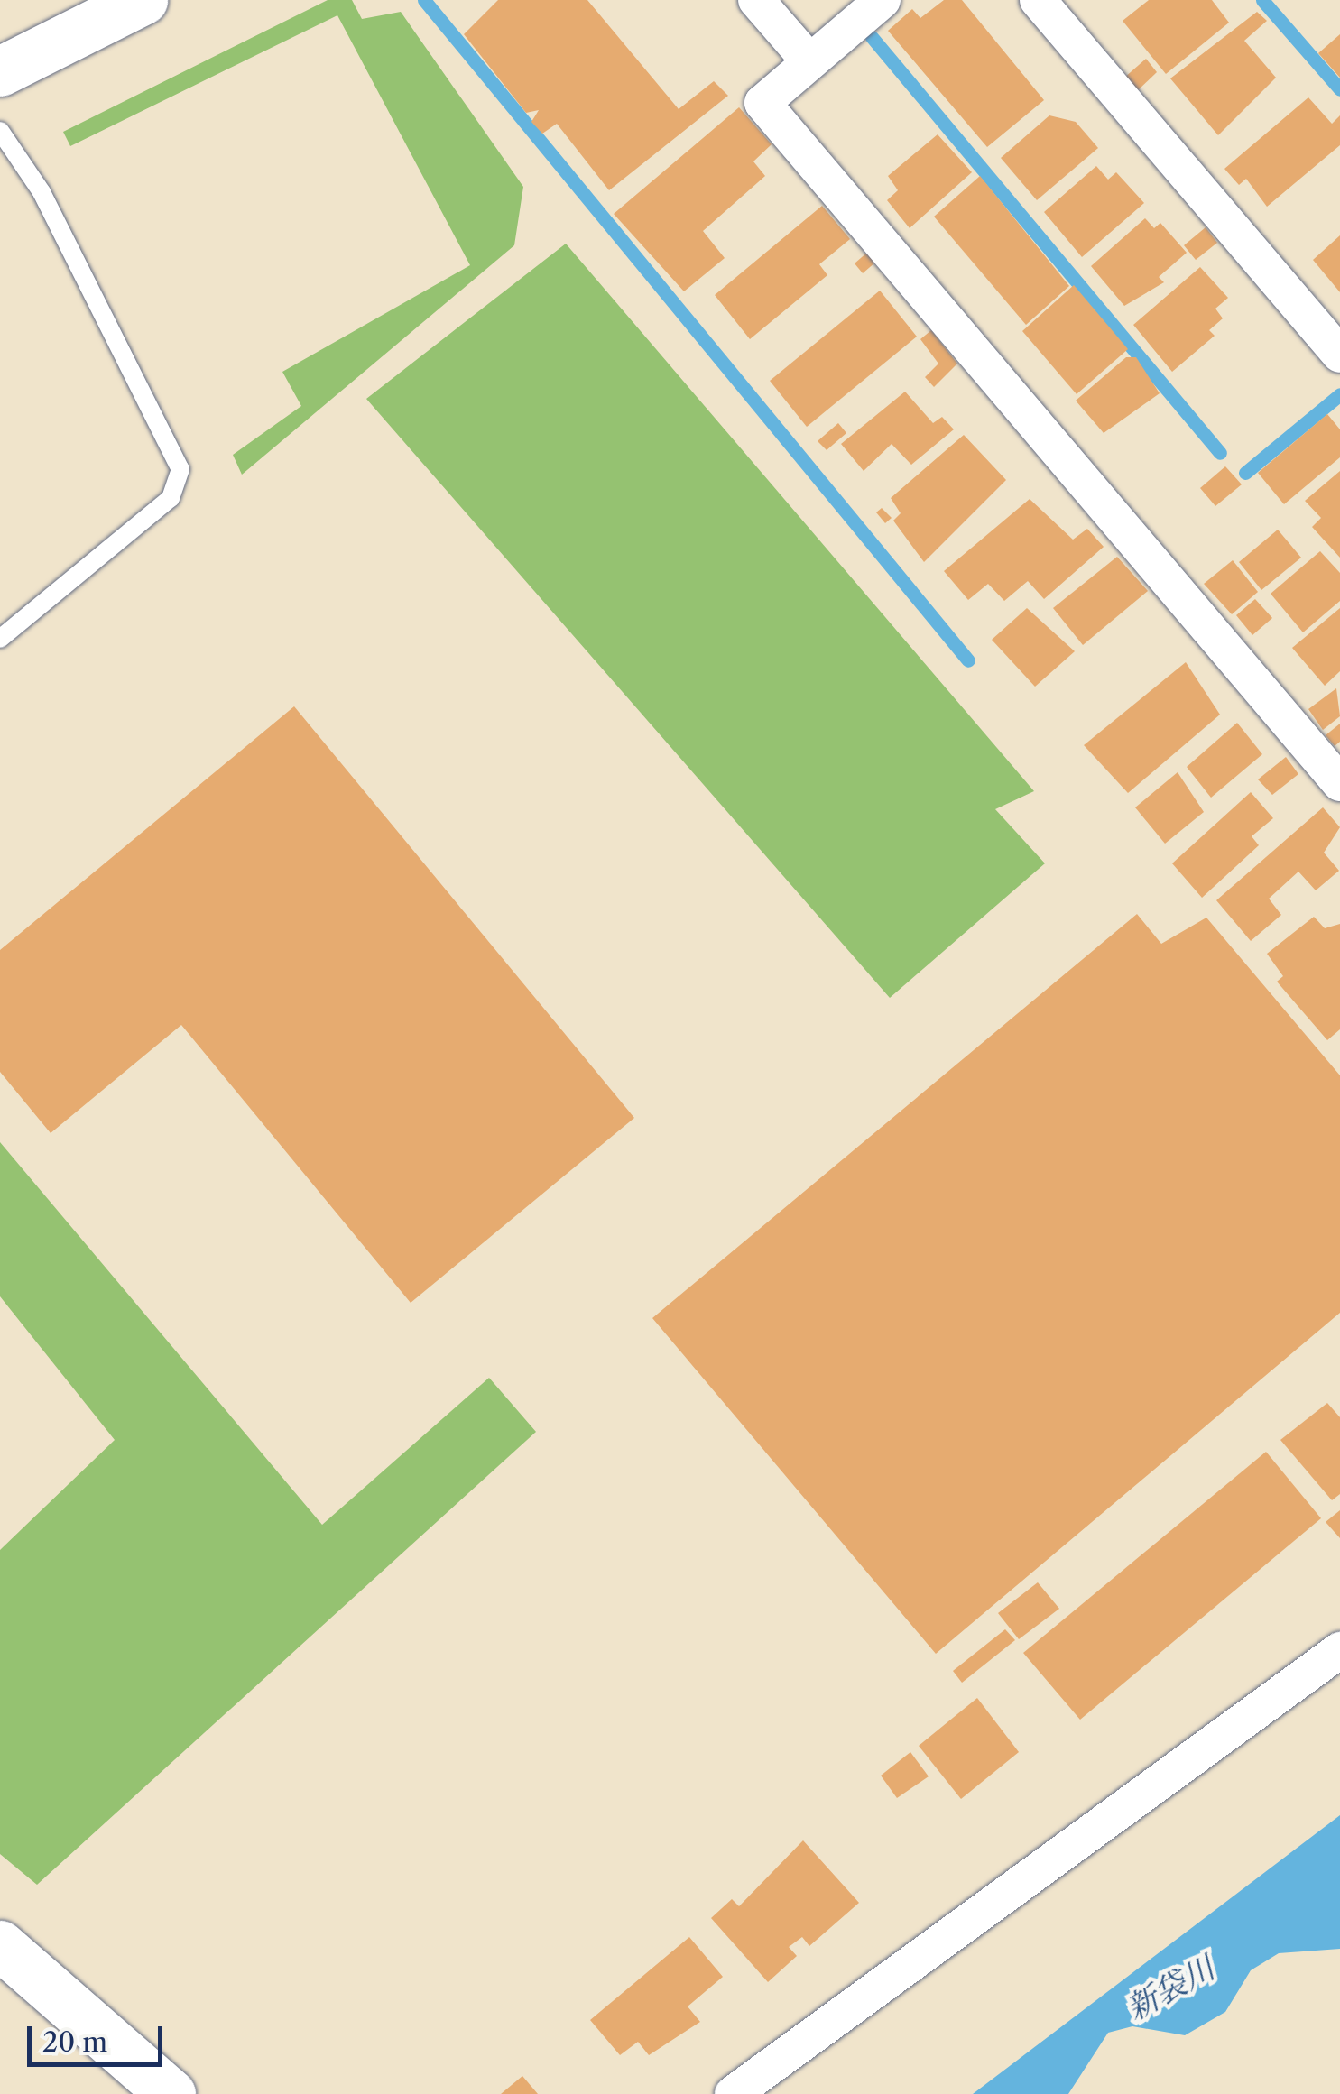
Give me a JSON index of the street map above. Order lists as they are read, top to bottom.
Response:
{
  "water": ["新袋川"],
  "scale_bar": "20 m"
}
